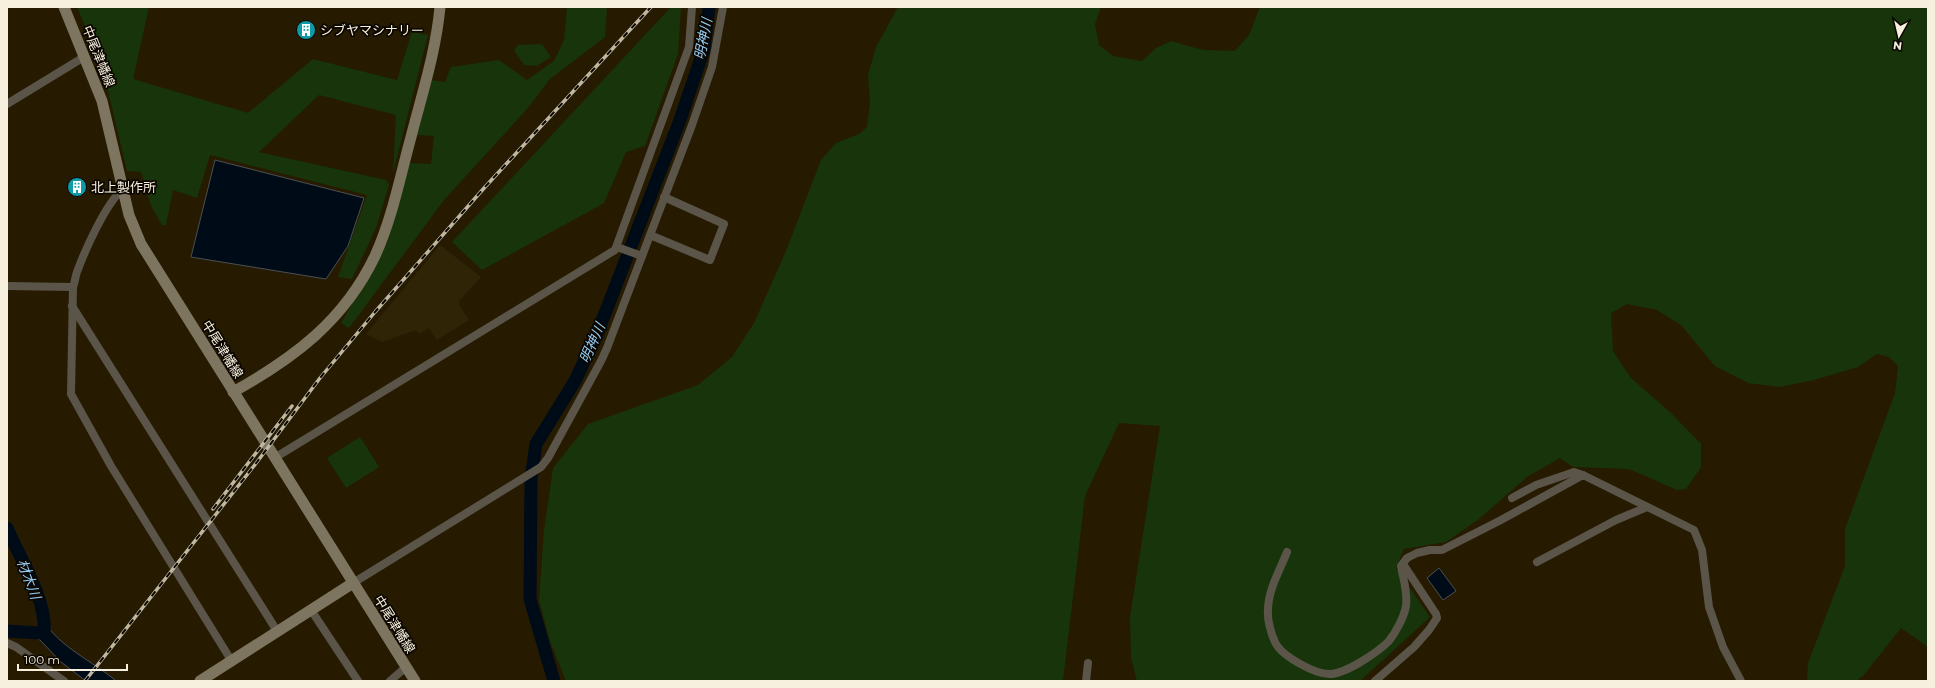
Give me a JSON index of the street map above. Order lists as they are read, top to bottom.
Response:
{
  "streets": {
    "main road": ["中尾津幡線"]
  },
  "water": ["明神川", "材木川"],
  "places": {
    "building": ["シブヤマシナリー", "北上製作所"]
  },
  "scale_bar": "100 m",
  "north": "bottom"
}
